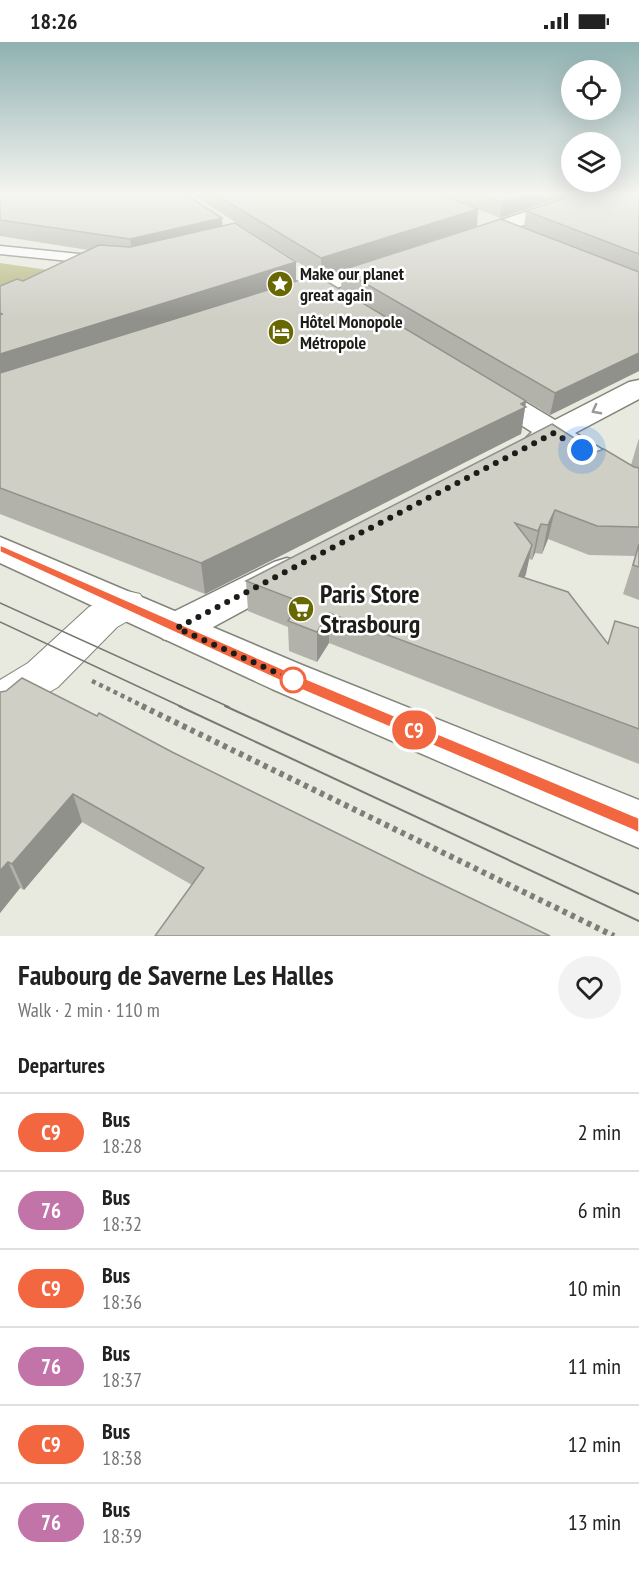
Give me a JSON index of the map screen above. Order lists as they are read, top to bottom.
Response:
{
  "places": {
    "place": ["Make our planet great again"],
    "hotel": ["Hôtel Monopole Métropole"],
    "supermarket": ["Paris Store Strasbourg"]
  },
  "lines": ["bus line C9"],
  "page": {
    "status": "18:26",
    "on_map": "C9",
    "heading": [
      ["Faubourg de Saverne Les Halles", "Walk · 2 min · 110 m"],
      "Departures"
    ],
    "list": [
      {
        "mark": "C9",
        "name": "Bus",
        "note": "18:28",
        "value": "2 min"
      },
      {
        "mark": "76",
        "name": "Bus",
        "note": "18:32",
        "value": "6 min"
      },
      {
        "mark": "C9",
        "name": "Bus",
        "note": "18:36",
        "value": "10 min"
      },
      {
        "mark": "76",
        "name": "Bus",
        "note": "18:37",
        "value": "11 min"
      },
      {
        "mark": "C9",
        "name": "Bus",
        "note": "18:38",
        "value": "12 min"
      },
      {
        "mark": "76",
        "name": "Bus",
        "note": "18:39",
        "value": "13 min"
      }
    ]
  }
}
